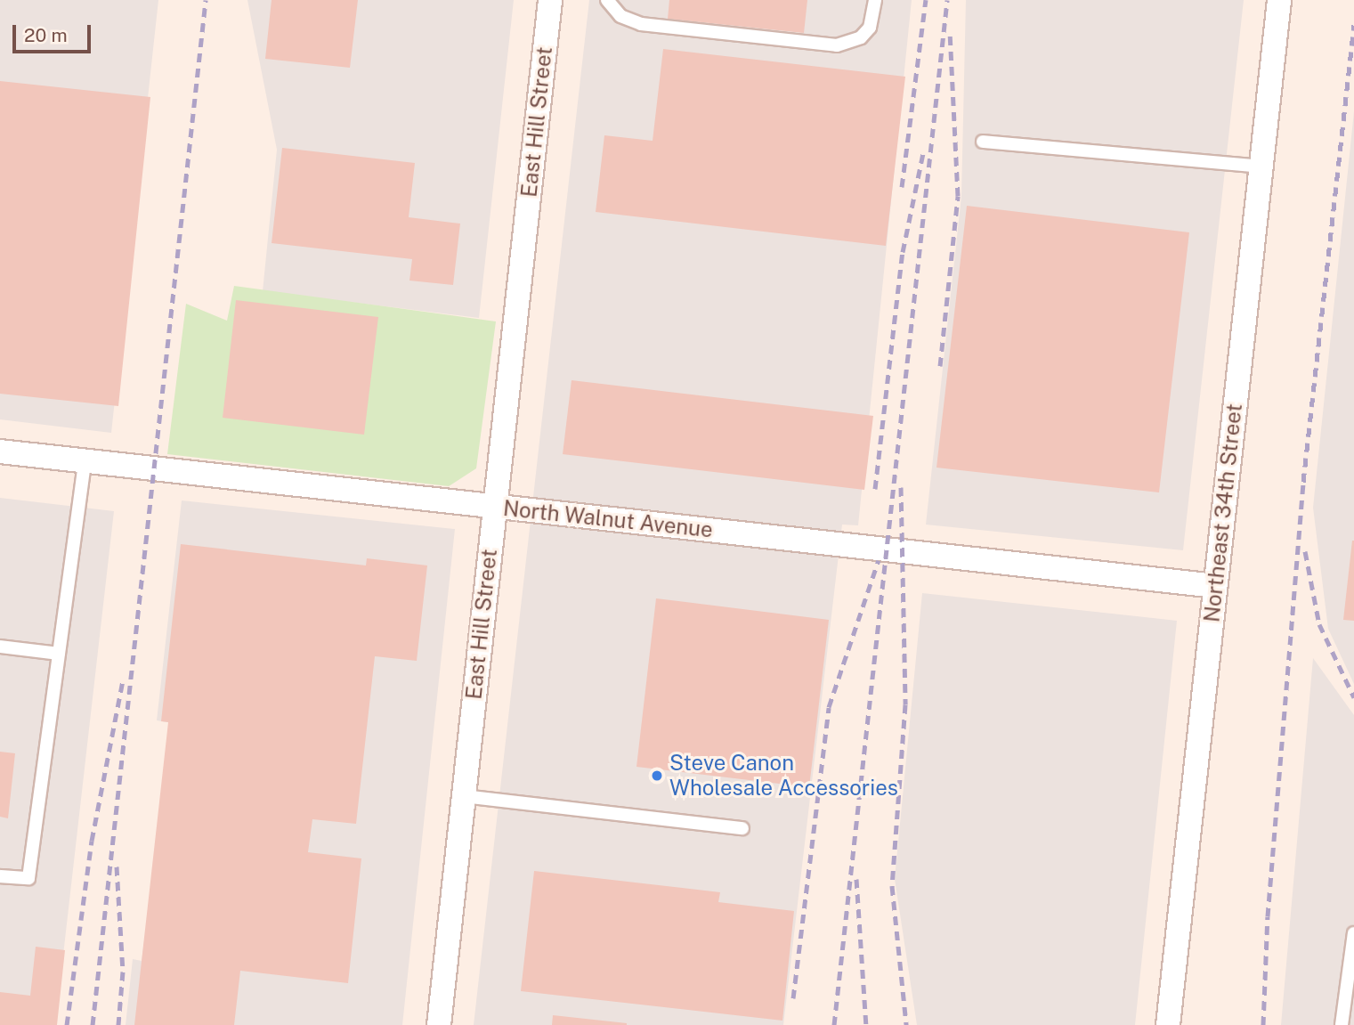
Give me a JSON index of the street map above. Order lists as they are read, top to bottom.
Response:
{
  "streets": {
    "street": ["East Hill Street", "Northeast 34th Street", "North Walnut Avenue"]
  },
  "crossings": [
    ["East Hill Street", "North Walnut Avenue"],
    ["Northeast 34th Street", "North Walnut Avenue"]
  ],
  "places": ["Steve Canon Wholesale Accessories"],
  "scale_bar": "20 m"
}
